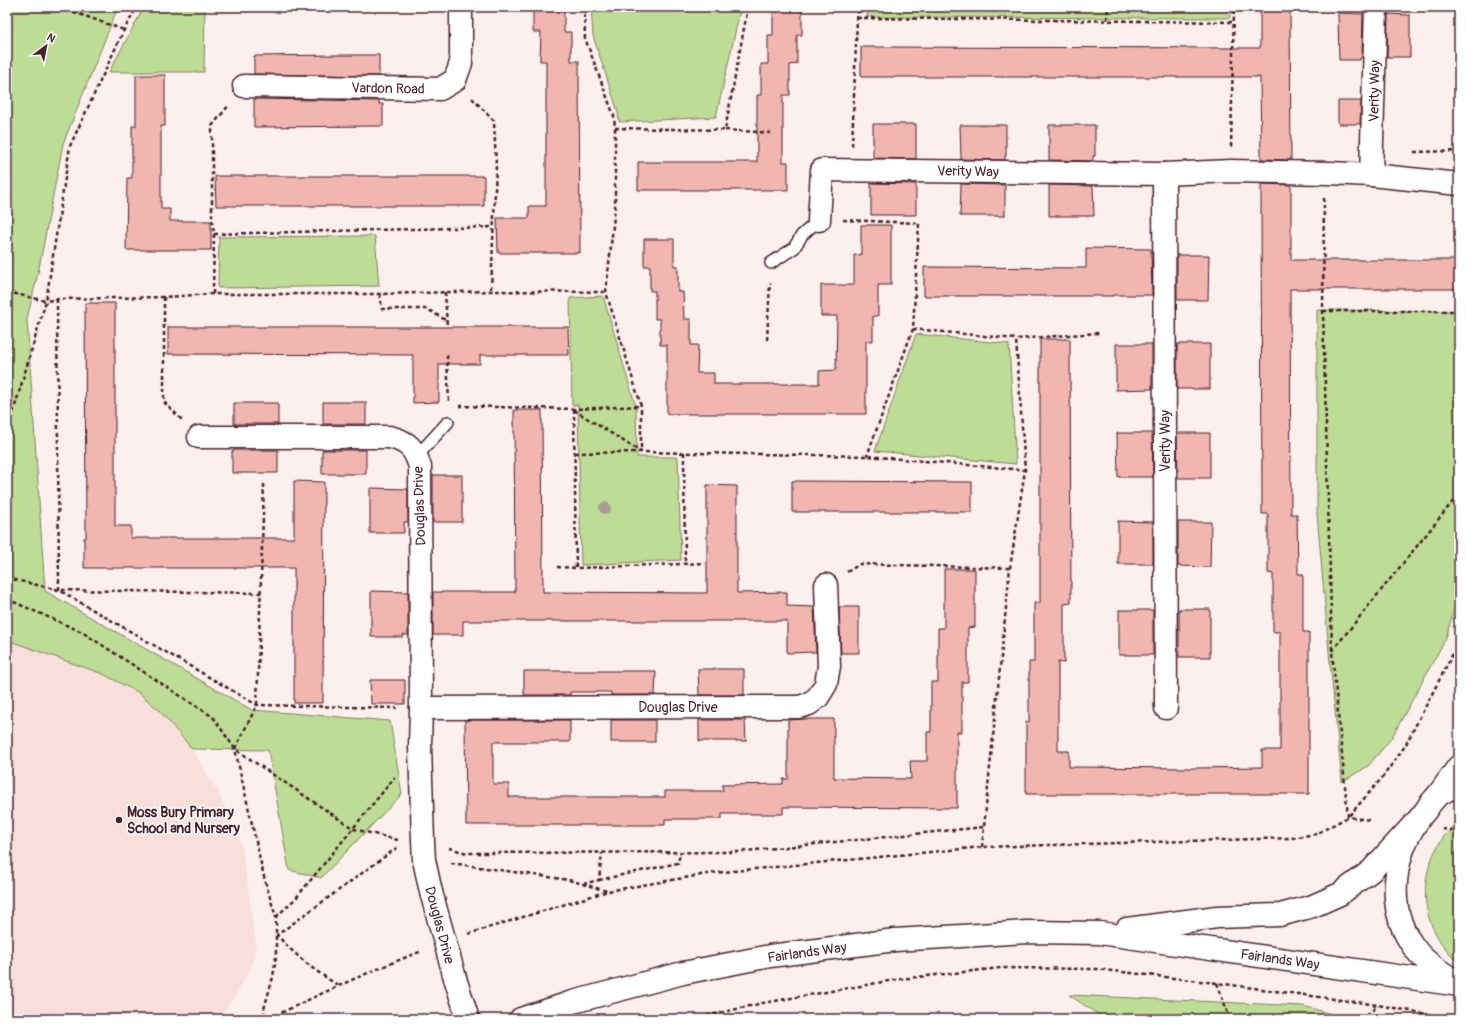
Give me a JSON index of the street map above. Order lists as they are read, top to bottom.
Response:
{
  "streets": {
    "street": [
      "Vardon Road",
      "Verity Way",
      "Douglas Drive",
      "Fairlands Way"
    ]
  },
  "places": ["Moss Bury Primary School and Nursery"],
  "north": "top right"
}
